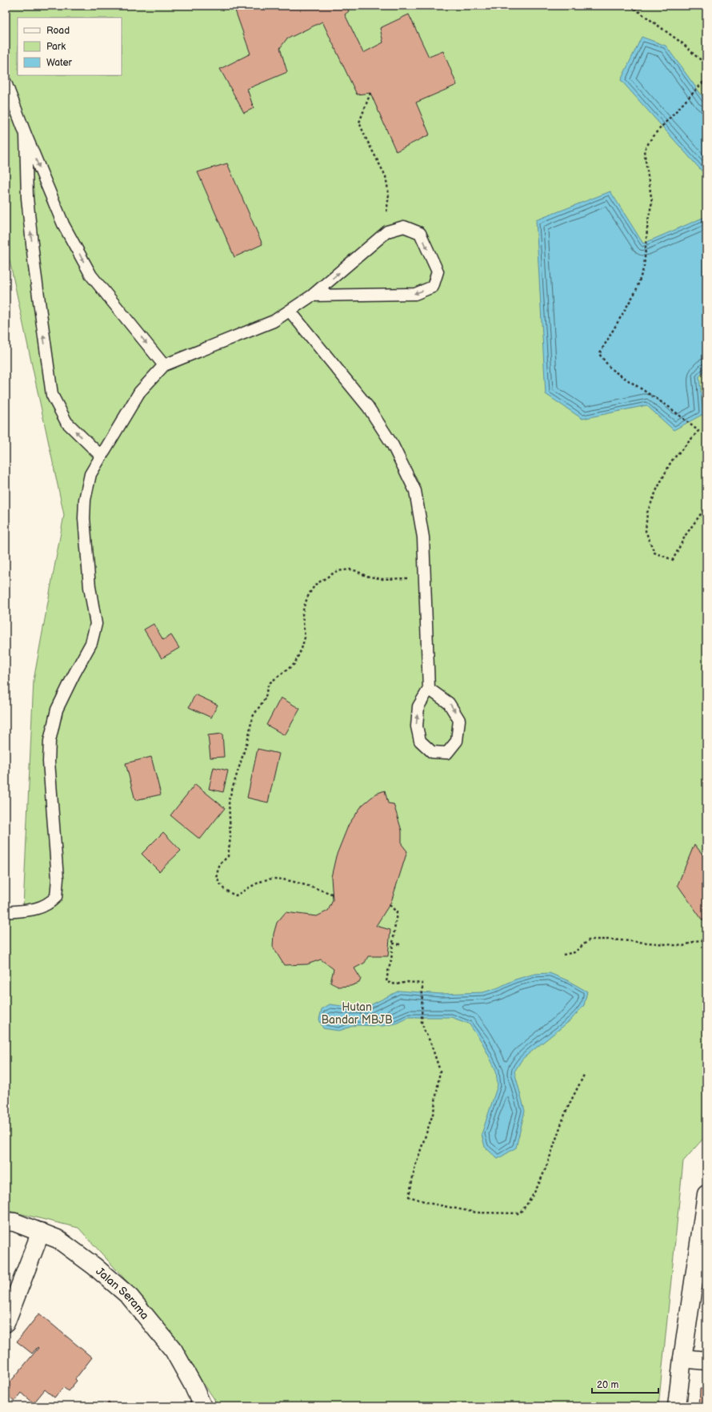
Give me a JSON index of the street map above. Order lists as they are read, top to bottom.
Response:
{
  "streets": {
    "street": ["Jalan Serama"]
  },
  "parks": ["Hutan Bandar MBJB"],
  "legend": ["Road", "Park", "Water"],
  "scale_bar": "20 m"
}
